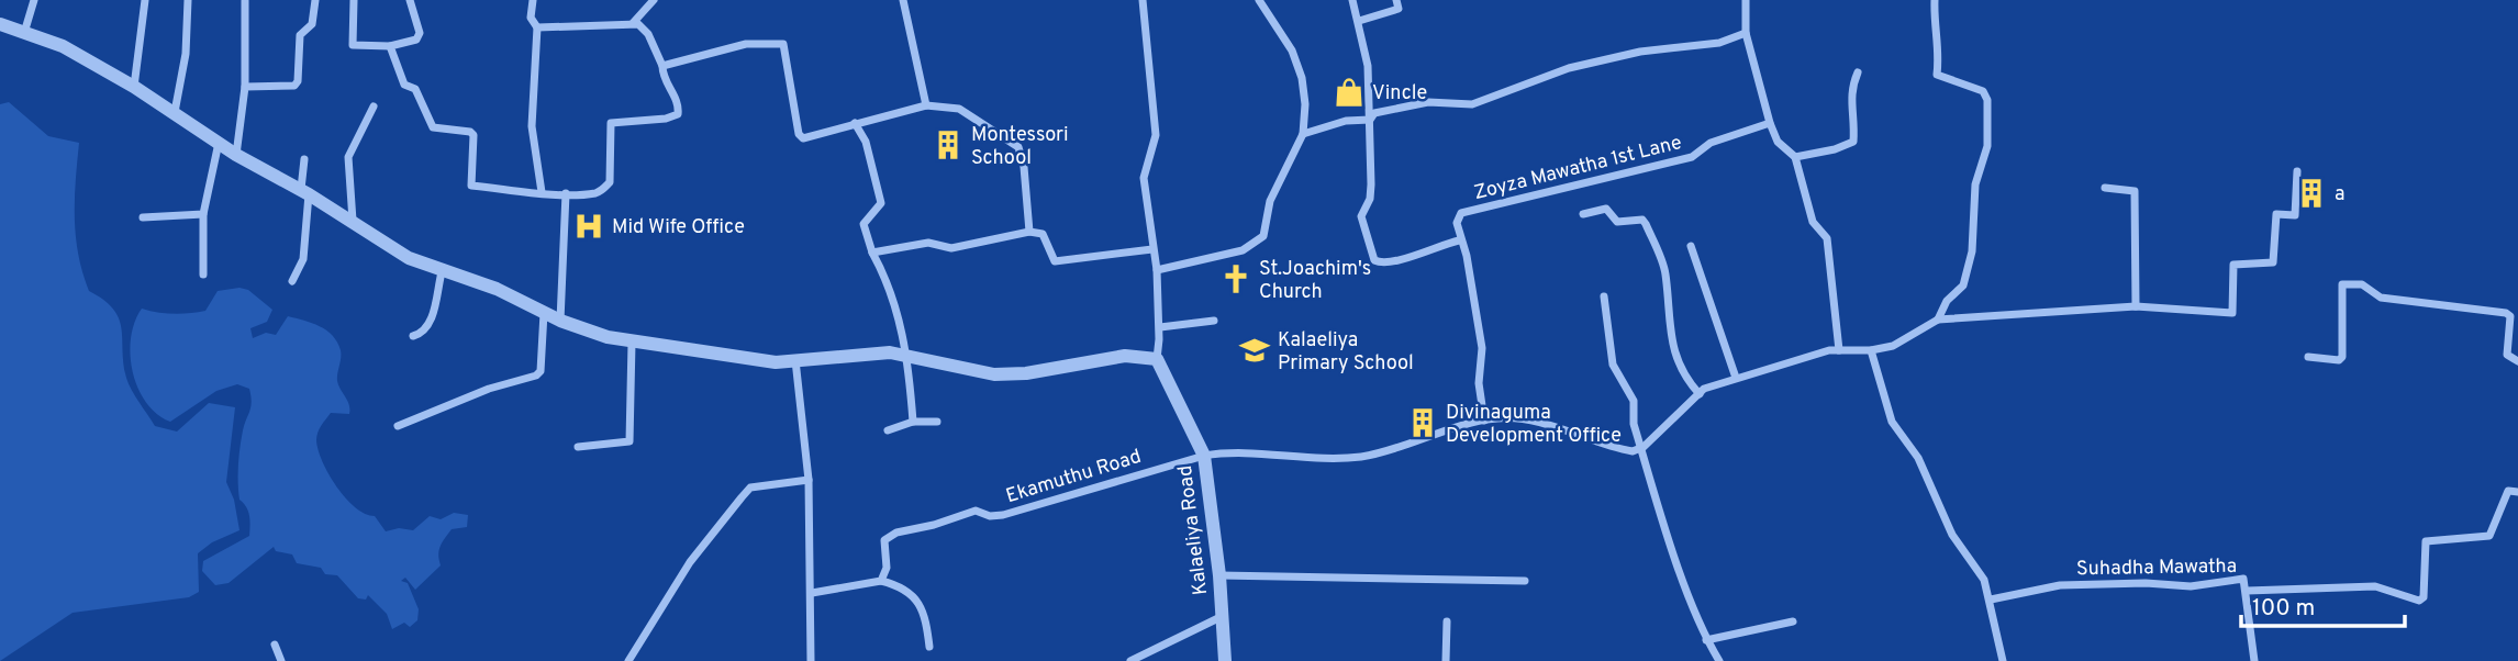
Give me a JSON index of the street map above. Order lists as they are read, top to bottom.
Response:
{
  "streets": {
    "street": [
      "Zoyza Mawatha 1st Lane",
      "Ekamuthu Road",
      "Kalaeliya Road",
      "Suhadha Mawatha"
    ]
  },
  "crossings": [
    ["Ekamuthu Road", "Kalaeliya Road"]
  ],
  "places": {
    "shop": ["Vincle"],
    "building": ["Montessori School", "a", "Divinaguma Development Office"],
    "hospital": ["Mid Wife Office"],
    "church": ["St.Joachim's Church"],
    "school or university": ["Kalaeliya Primary School"]
  },
  "scale_bar": "100 m"
}
